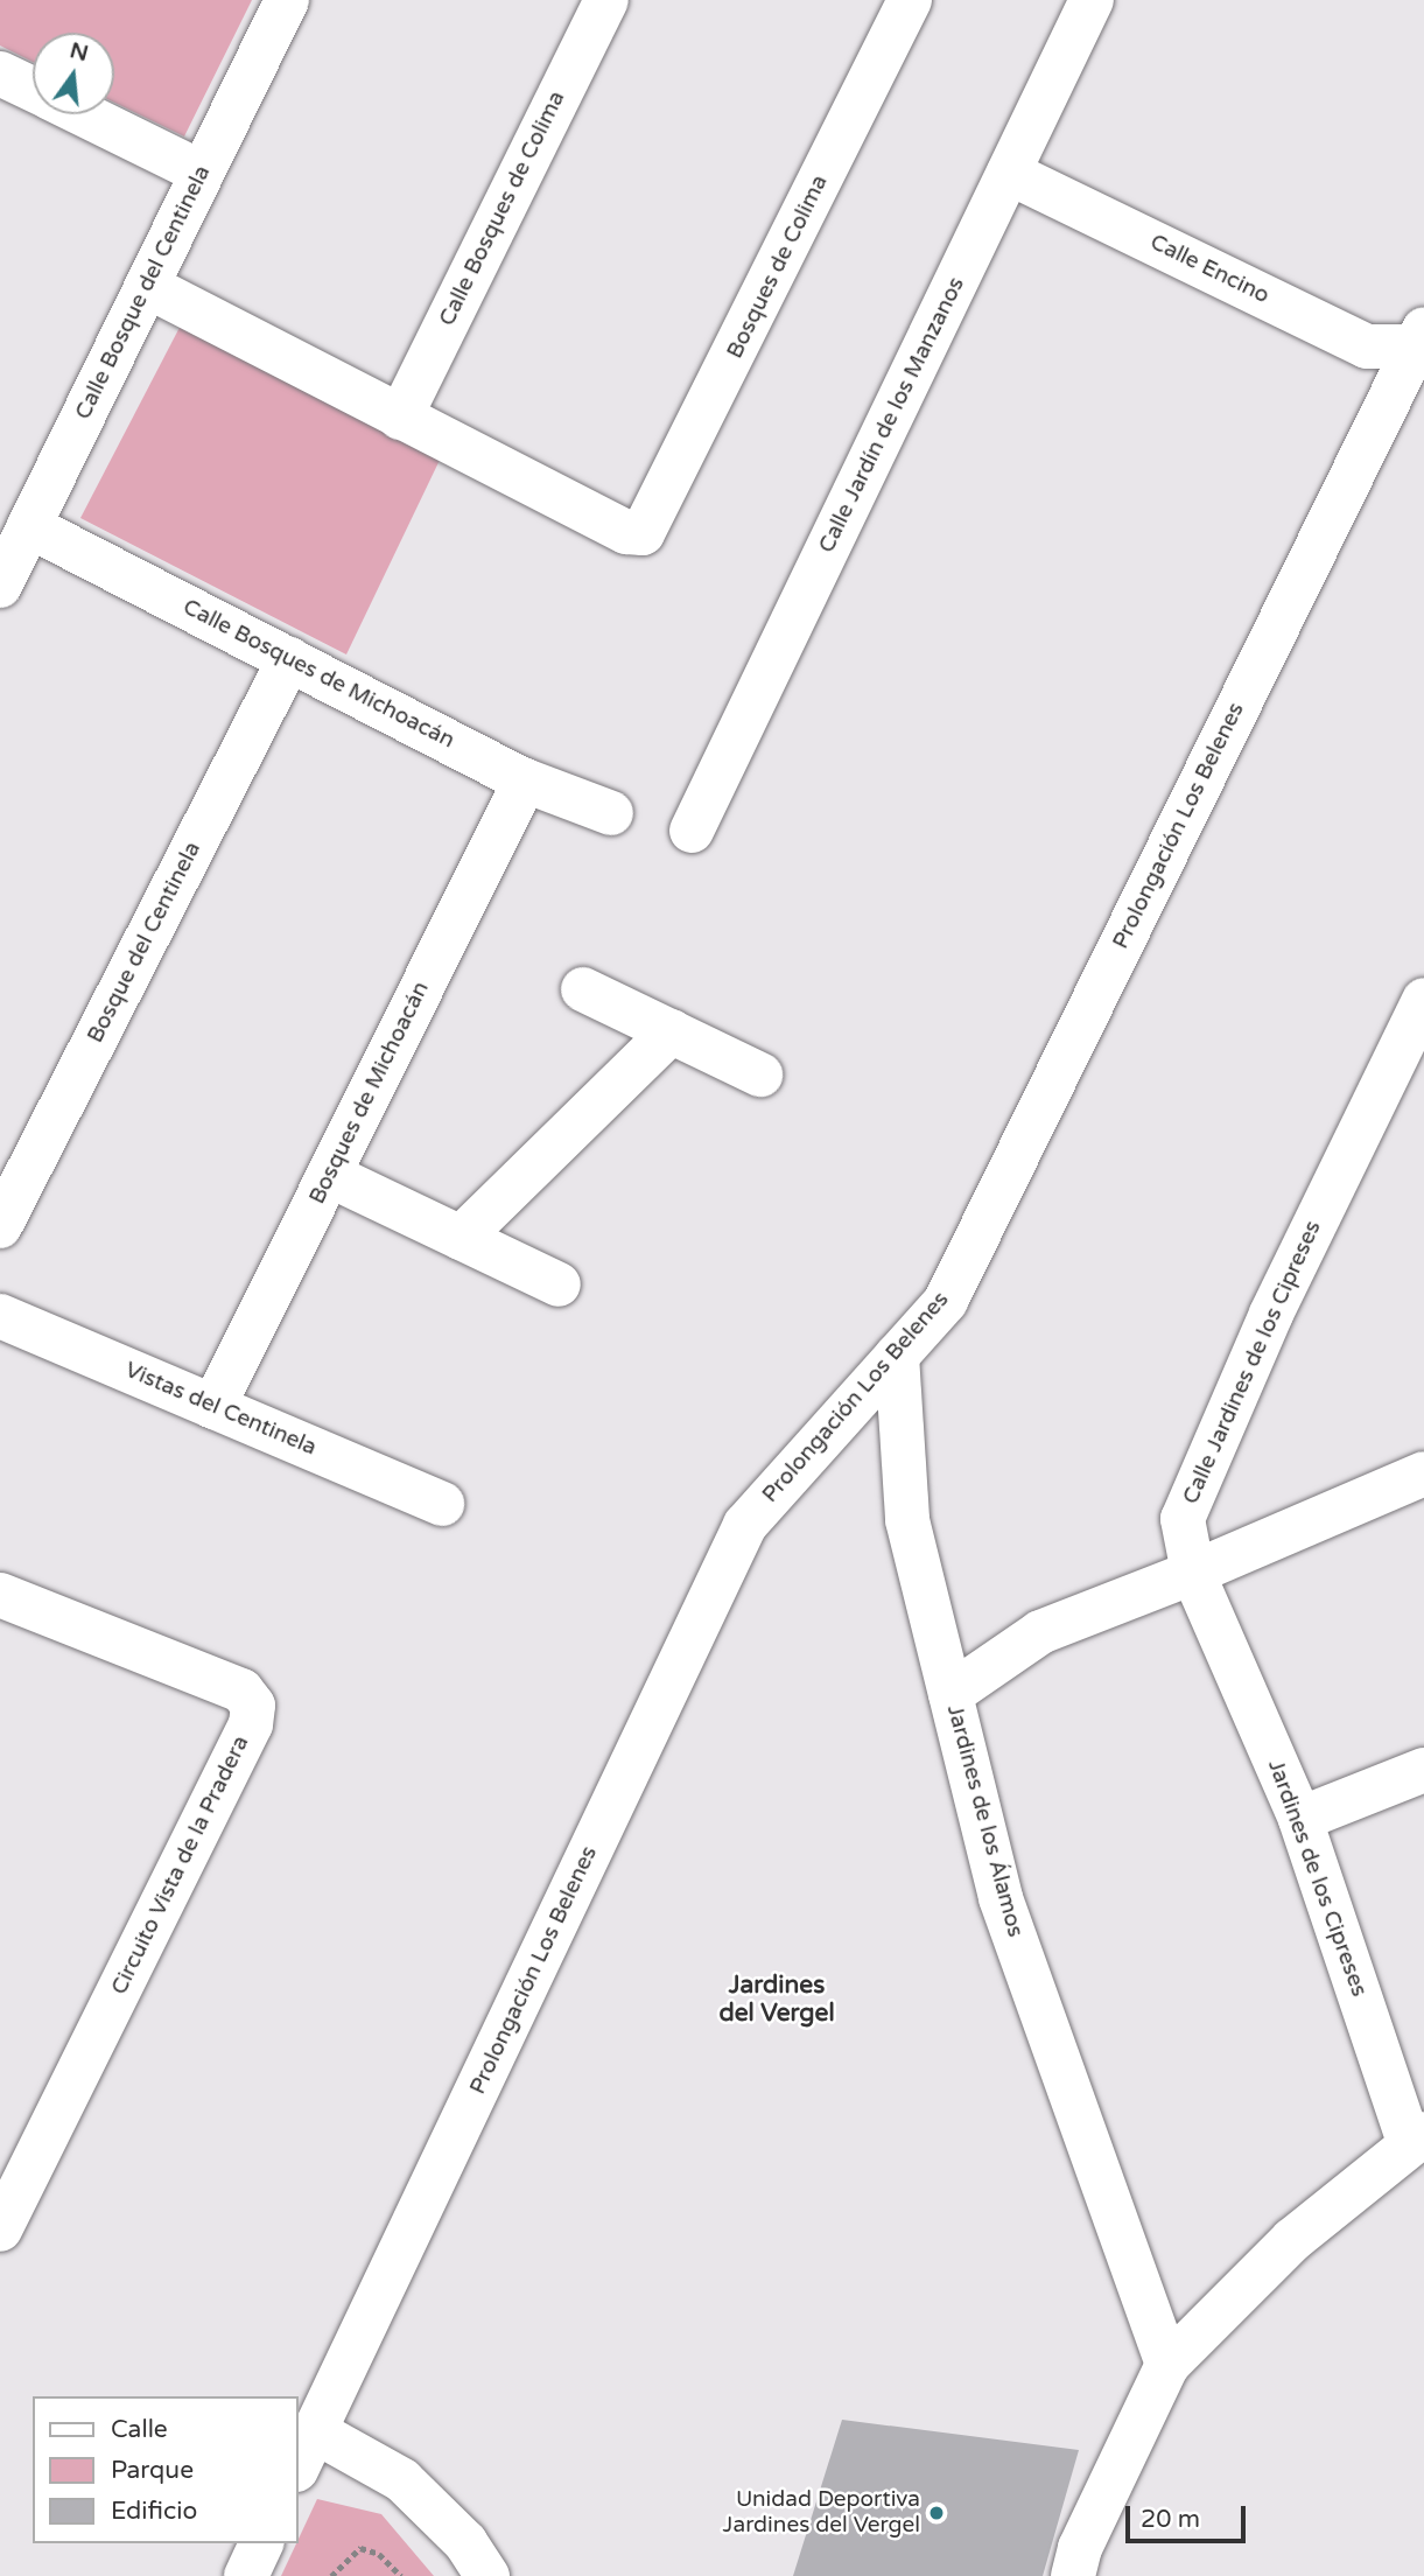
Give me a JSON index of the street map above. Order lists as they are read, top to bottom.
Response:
{
  "streets": {
    "street": [
      "Calle Bosques de Colima",
      "Bosques de Colima",
      "Calle Encino",
      "Calle Bosque del Centinela",
      "Calle Jardín de los Manzanos",
      "Calle Bosques de Michoacán",
      "Prolongación Los Belenes",
      "Bosque del Centinela",
      "Bosques de Michoacán",
      "Calle Jardines de los Cipreses",
      "Vistas del Centinela",
      "Jardines de los Álamos",
      "Circuito Vista de la Pradera",
      "Jardines de los Cipreses"
    ]
  },
  "crossings": [
    ["Calle Bosques de Colima", "Bosques de Colima"],
    ["Calle Encino", "Calle Jardín de los Manzanos"],
    ["Calle Encino", "Prolongación Los Belenes"],
    ["Calle Bosque del Centinela", "Calle Bosques de Michoacán"],
    ["Calle Bosques de Michoacán", "Bosque del Centinela"],
    ["Calle Bosques de Michoacán", "Bosques de Michoacán"],
    ["Prolongación Los Belenes", "Jardines de los Álamos"],
    ["Bosques de Michoacán", "Vistas del Centinela"],
    ["Calle Jardines de los Cipreses", "Jardines de los Cipreses"]
  ],
  "districts": ["Jardines del Vergel"],
  "places": ["Unidad Deportiva Jardines del Vergel"],
  "legend": ["Calle", "Parque", "Edificio"],
  "scale_bar": "20 m",
  "north": "top"
}
